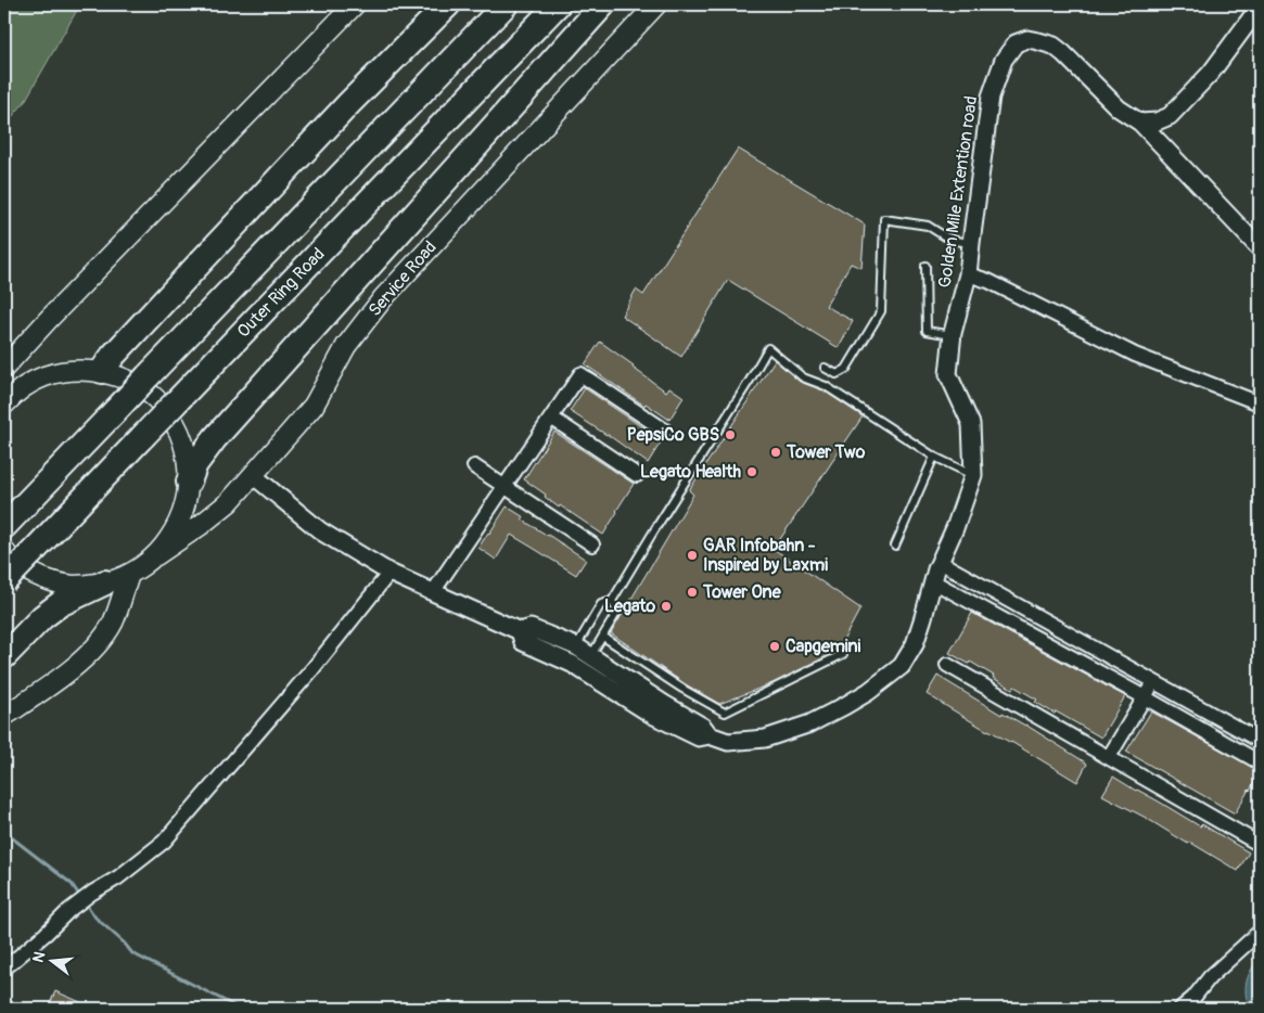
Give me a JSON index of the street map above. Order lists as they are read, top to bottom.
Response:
{
  "streets": {
    "highway": ["Outer Ring Road"],
    "main road": ["Service Road"],
    "street": ["Golden Mile Extention road"]
  },
  "crossings": [
    ["Golden Mile Extention road", "Service Road"]
  ],
  "places": [
    "PepsiCo GBS",
    "Tower Two",
    "Legato Health",
    "GAR Infobahn - Inspired by Laxmi",
    "Tower One",
    "Legato",
    "Capgemini"
  ],
  "north": "left"
}
